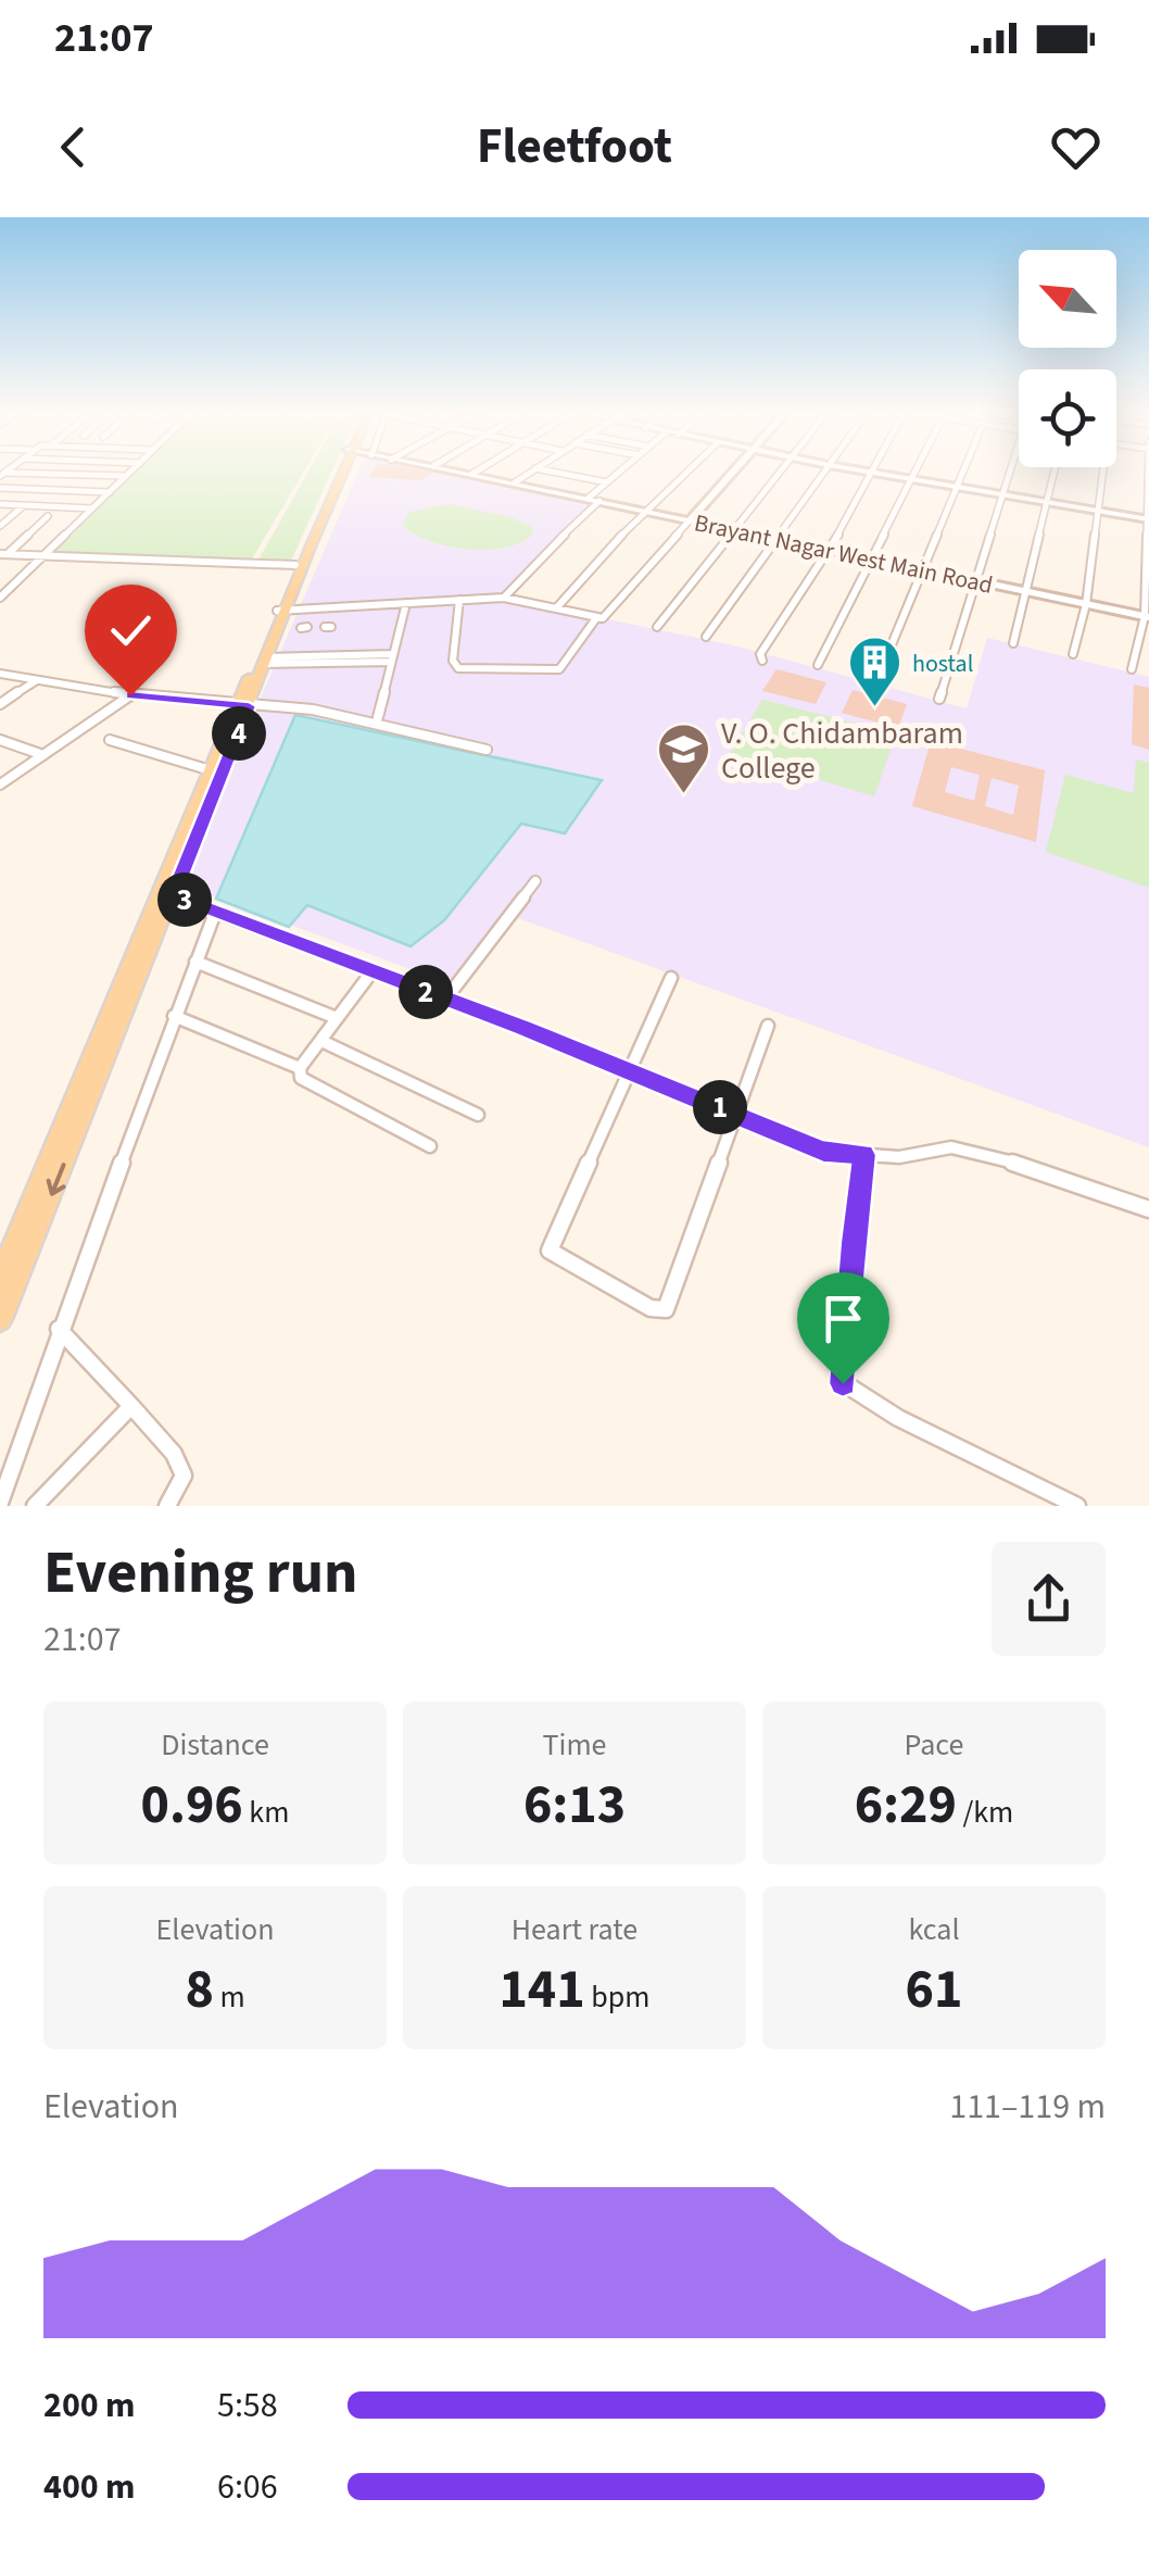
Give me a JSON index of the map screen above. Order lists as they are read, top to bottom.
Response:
{
  "streets": {
    "street": ["Brayant Nagar West Main Road"]
  },
  "places": {
    "building": ["hostal"],
    "school or university": ["V. O. Chidambaram College"]
  },
  "north": "top left",
  "page": {
    "status": "21:07",
    "header": "Fleetfoot",
    "pins": [
      "4",
      "3",
      "2",
      "1"
    ],
    "heading": ["Evening run", "21:07"],
    "stats": [
      ["Distance", "0.96 km"],
      ["Time", "6:13"],
      ["Pace", "6:29 /km"],
      ["Elevation", "8 m"],
      ["Heart rate", "141 bpm"],
      ["kcal", "61"]
    ],
    "chart": ["Elevation", "111–119 m"],
    "list": [
      {
        "name": "200 m",
        "note": "5:58"
      },
      {
        "name": "400 m",
        "note": "6:06"
      }
    ]
  }
}
